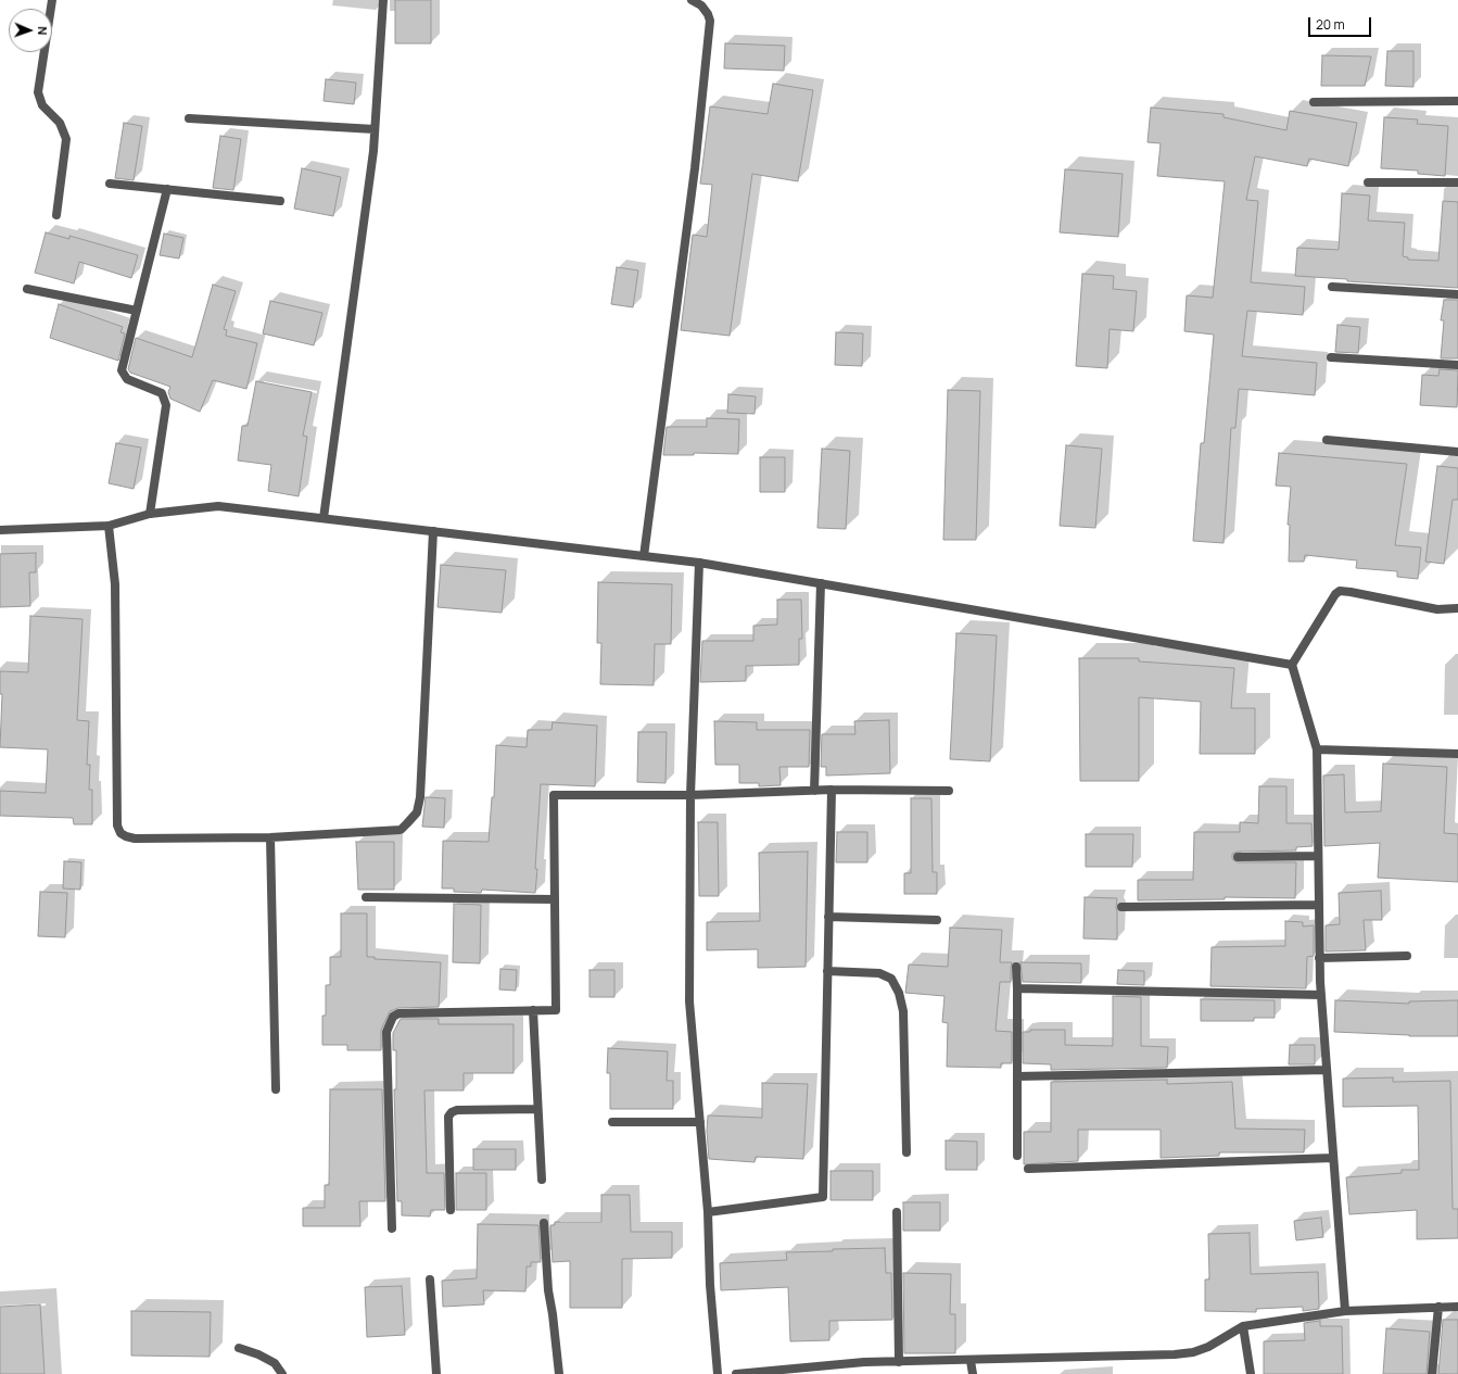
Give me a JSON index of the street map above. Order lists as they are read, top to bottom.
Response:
{
  "scale_bar": "20 m",
  "north": "right"
}
